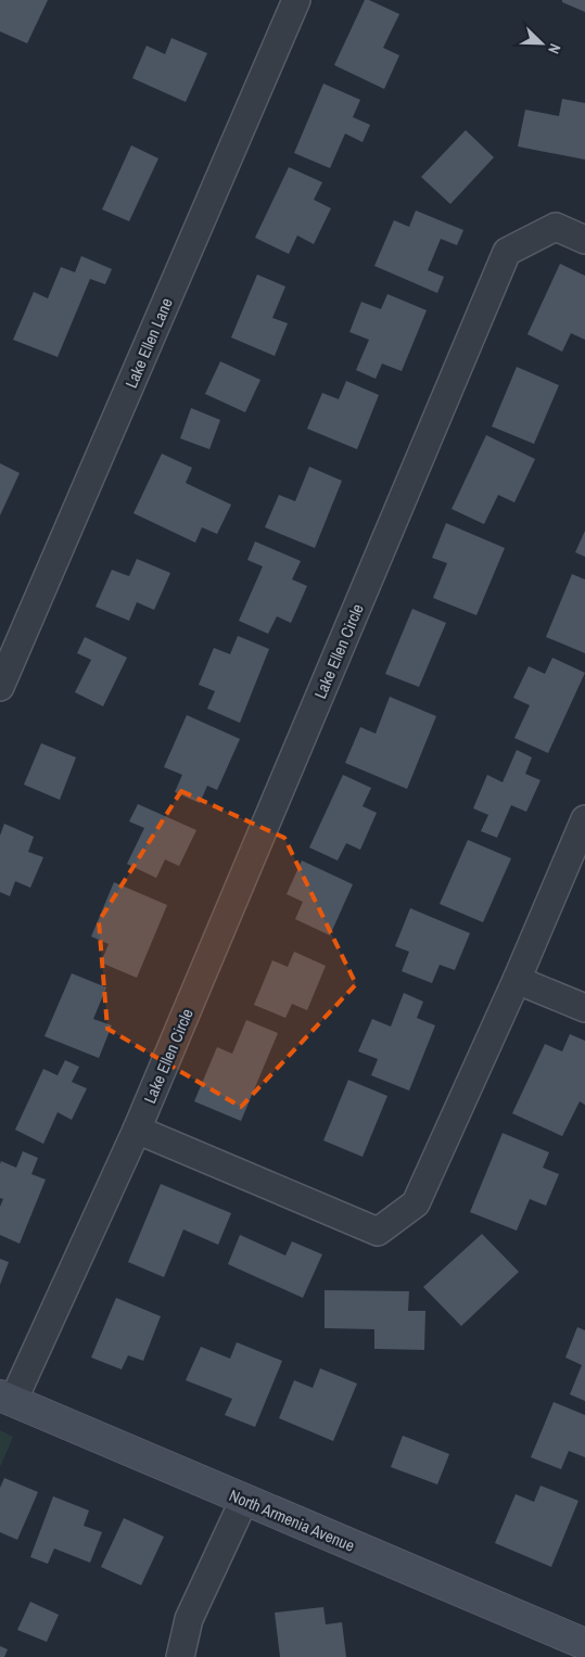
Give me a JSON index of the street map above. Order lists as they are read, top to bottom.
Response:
{
  "streets": {
    "main road": ["North Armenia Avenue"],
    "street": ["Lake Ellen Lane", "Lake Ellen Circle"]
  },
  "crossings": [
    ["Lake Ellen Circle", "North Armenia Avenue"]
  ],
  "north": "bottom right"
}
